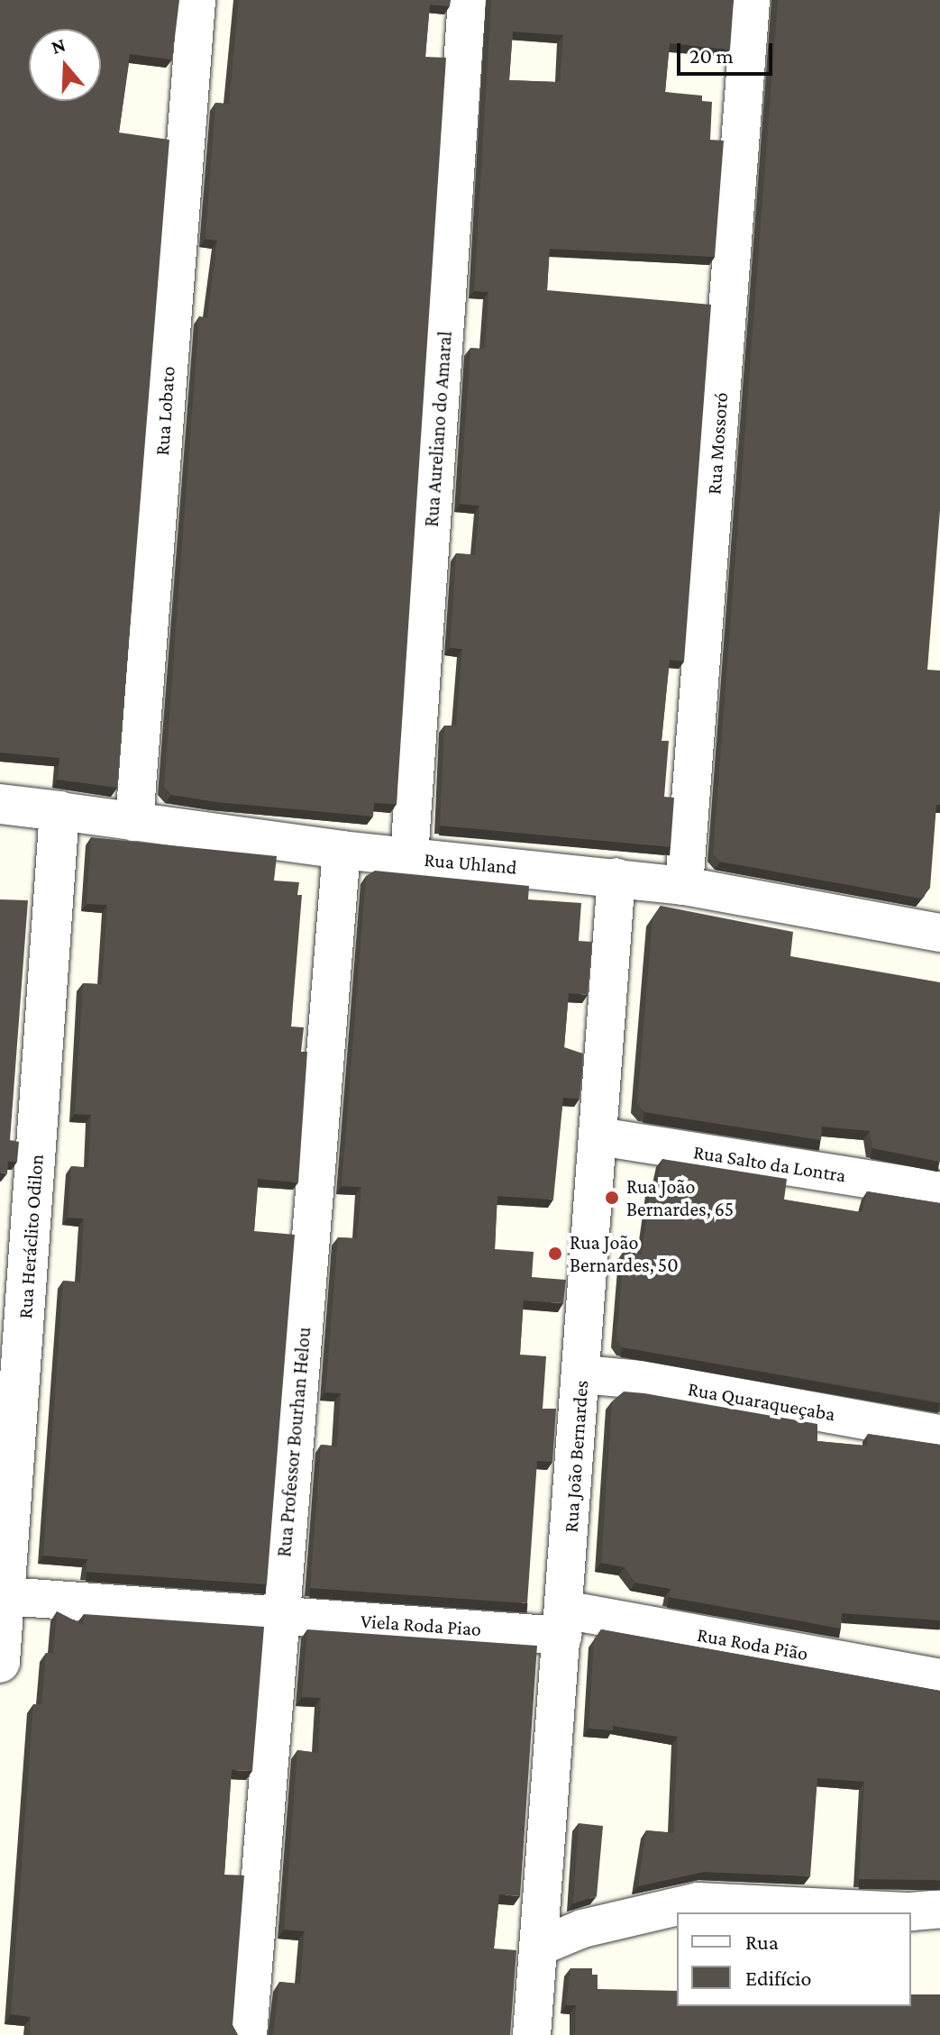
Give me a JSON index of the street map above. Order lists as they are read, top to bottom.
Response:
{
  "streets": {
    "street": [
      "Rua Lobato",
      "Rua Aureliano do Amaral",
      "Rua Mossoró",
      "Rua Uhland",
      "Rua Salto da Lontra",
      "Rua Heráclito Odilon",
      "Rua Quaraqueçaba",
      "Rua Professor Bourhan Helou",
      "Rua João Bernardes",
      "Viela Roda Piao",
      "Rua Roda Pião"
    ]
  },
  "crossings": [
    ["Rua Lobato", "Rua Uhland"],
    ["Rua Aureliano do Amaral", "Rua Uhland"],
    ["Rua Mossoró", "Rua Uhland"],
    ["Rua Uhland", "Rua Heráclito Odilon"],
    ["Rua Uhland", "Rua Professor Bourhan Helou"],
    ["Rua Uhland", "Rua João Bernardes"],
    ["Rua Salto da Lontra", "Rua João Bernardes"],
    ["Rua Heráclito Odilon", "Viela Roda Piao"],
    ["Rua Quaraqueçaba", "Rua João Bernardes"],
    ["Rua Professor Bourhan Helou", "Viela Roda Piao"],
    ["Rua João Bernardes", "Viela Roda Piao"],
    ["Rua João Bernardes", "Rua Roda Pião"],
    ["Viela Roda Piao", "Rua Roda Pião"]
  ],
  "places": ["Rua João Bernardes, 65", "Rua João Bernardes, 50"],
  "legend": ["Rua", "Edifício"],
  "scale_bar": "20 m",
  "north": "top"
}
